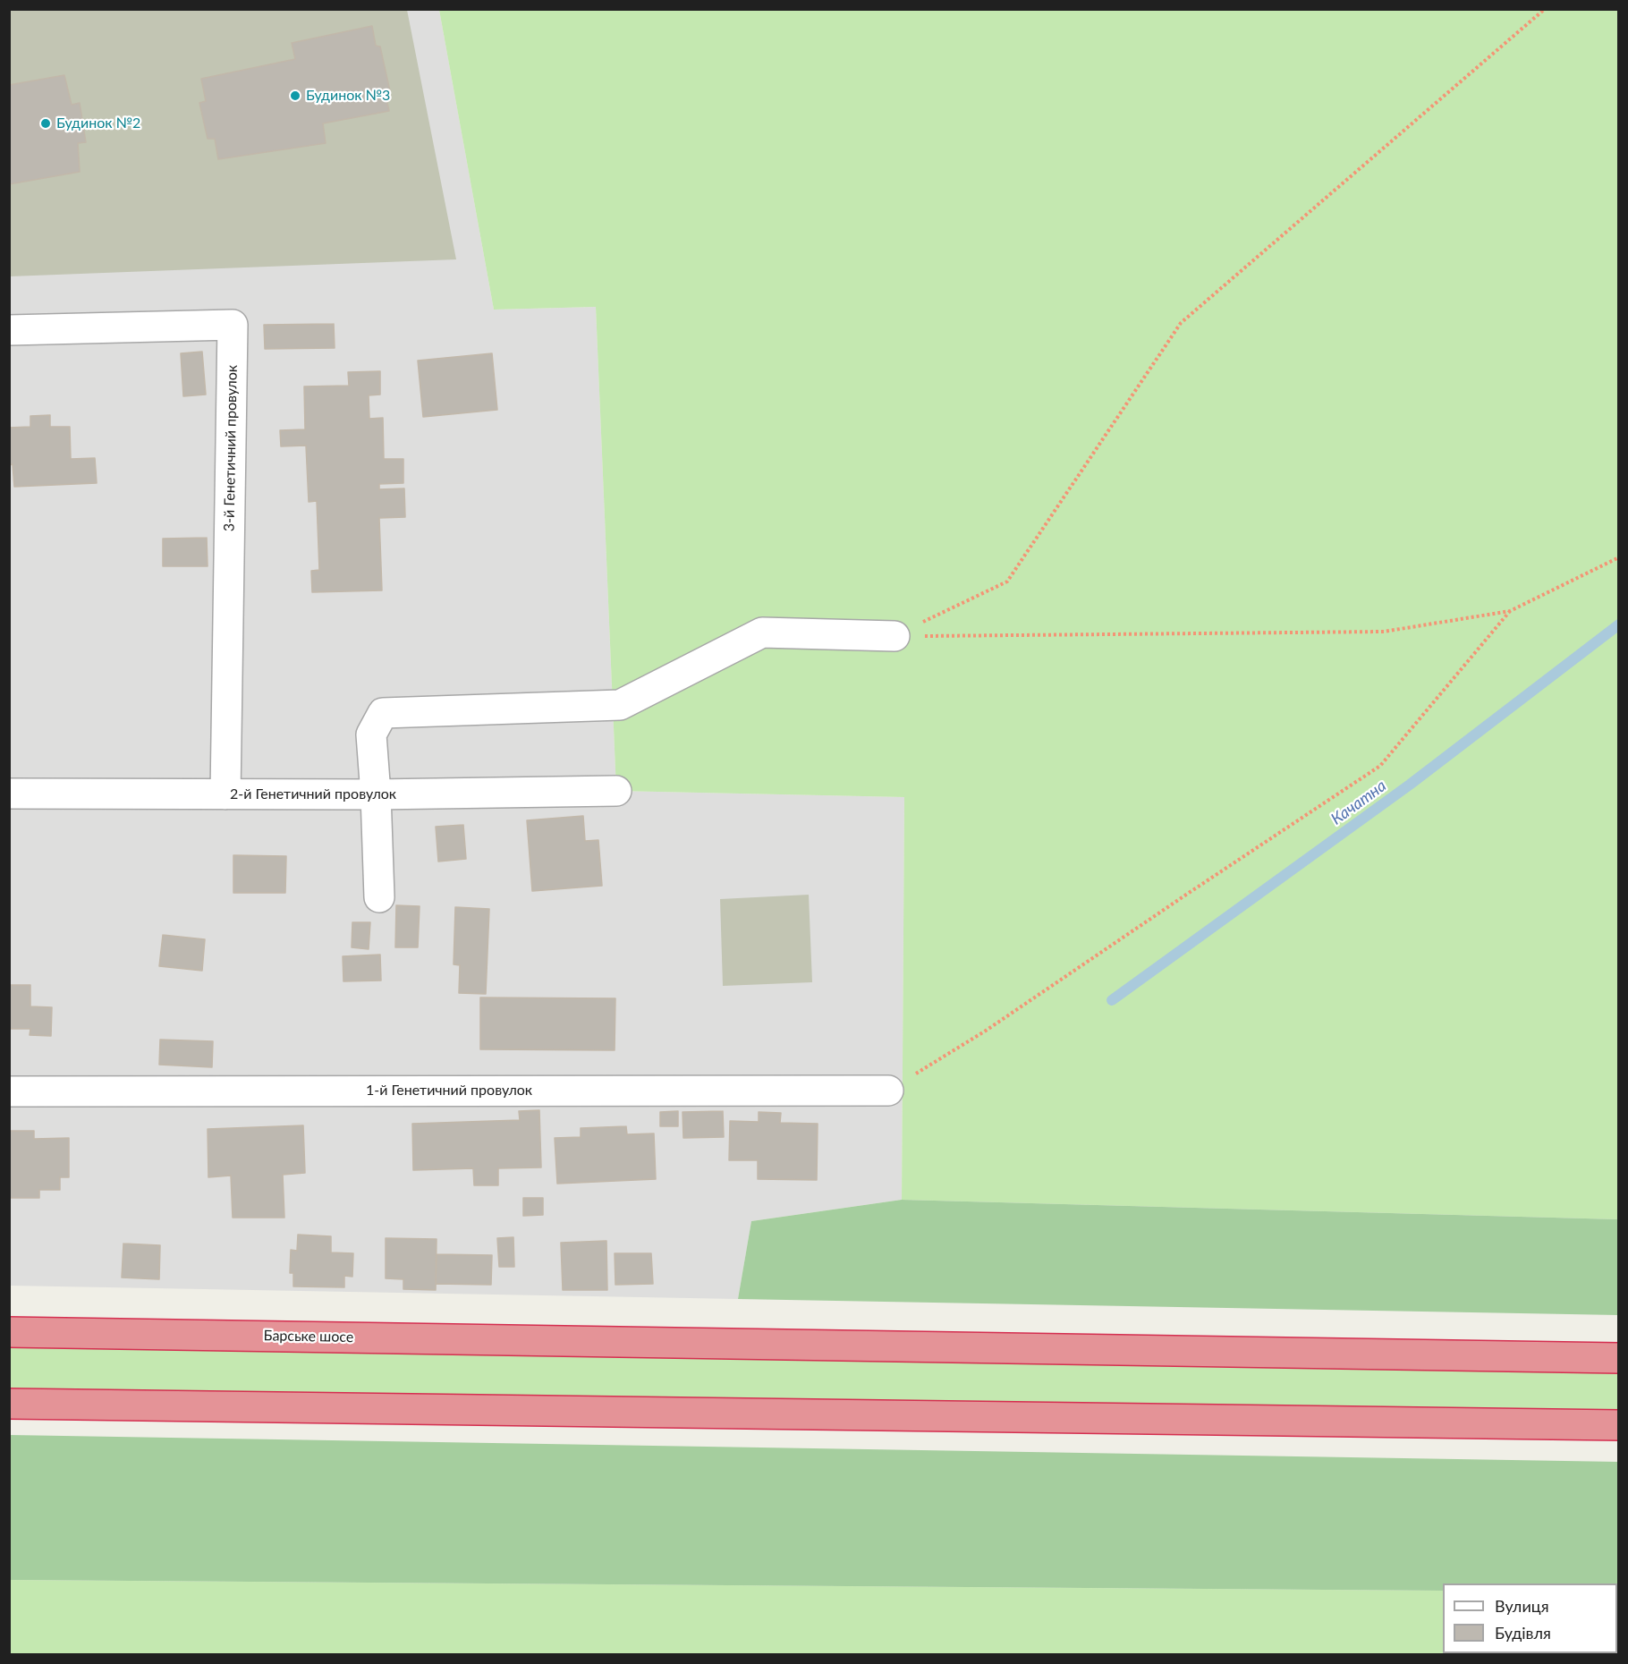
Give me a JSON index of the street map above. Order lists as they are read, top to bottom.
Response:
{
  "streets": {
    "highway": ["Барське шосе"],
    "street": ["3-й Генетичний провулок", "2-й Генетичний провулок", "1-й Генетичний провулок"]
  },
  "crossings": [
    ["3-й Генетичний провулок", "2-й Генетичний провулок"]
  ],
  "water": ["Качатна"],
  "places": ["Будинок №3", "Будинок №2"],
  "legend": ["Вулиця", "Будівля"]
}
